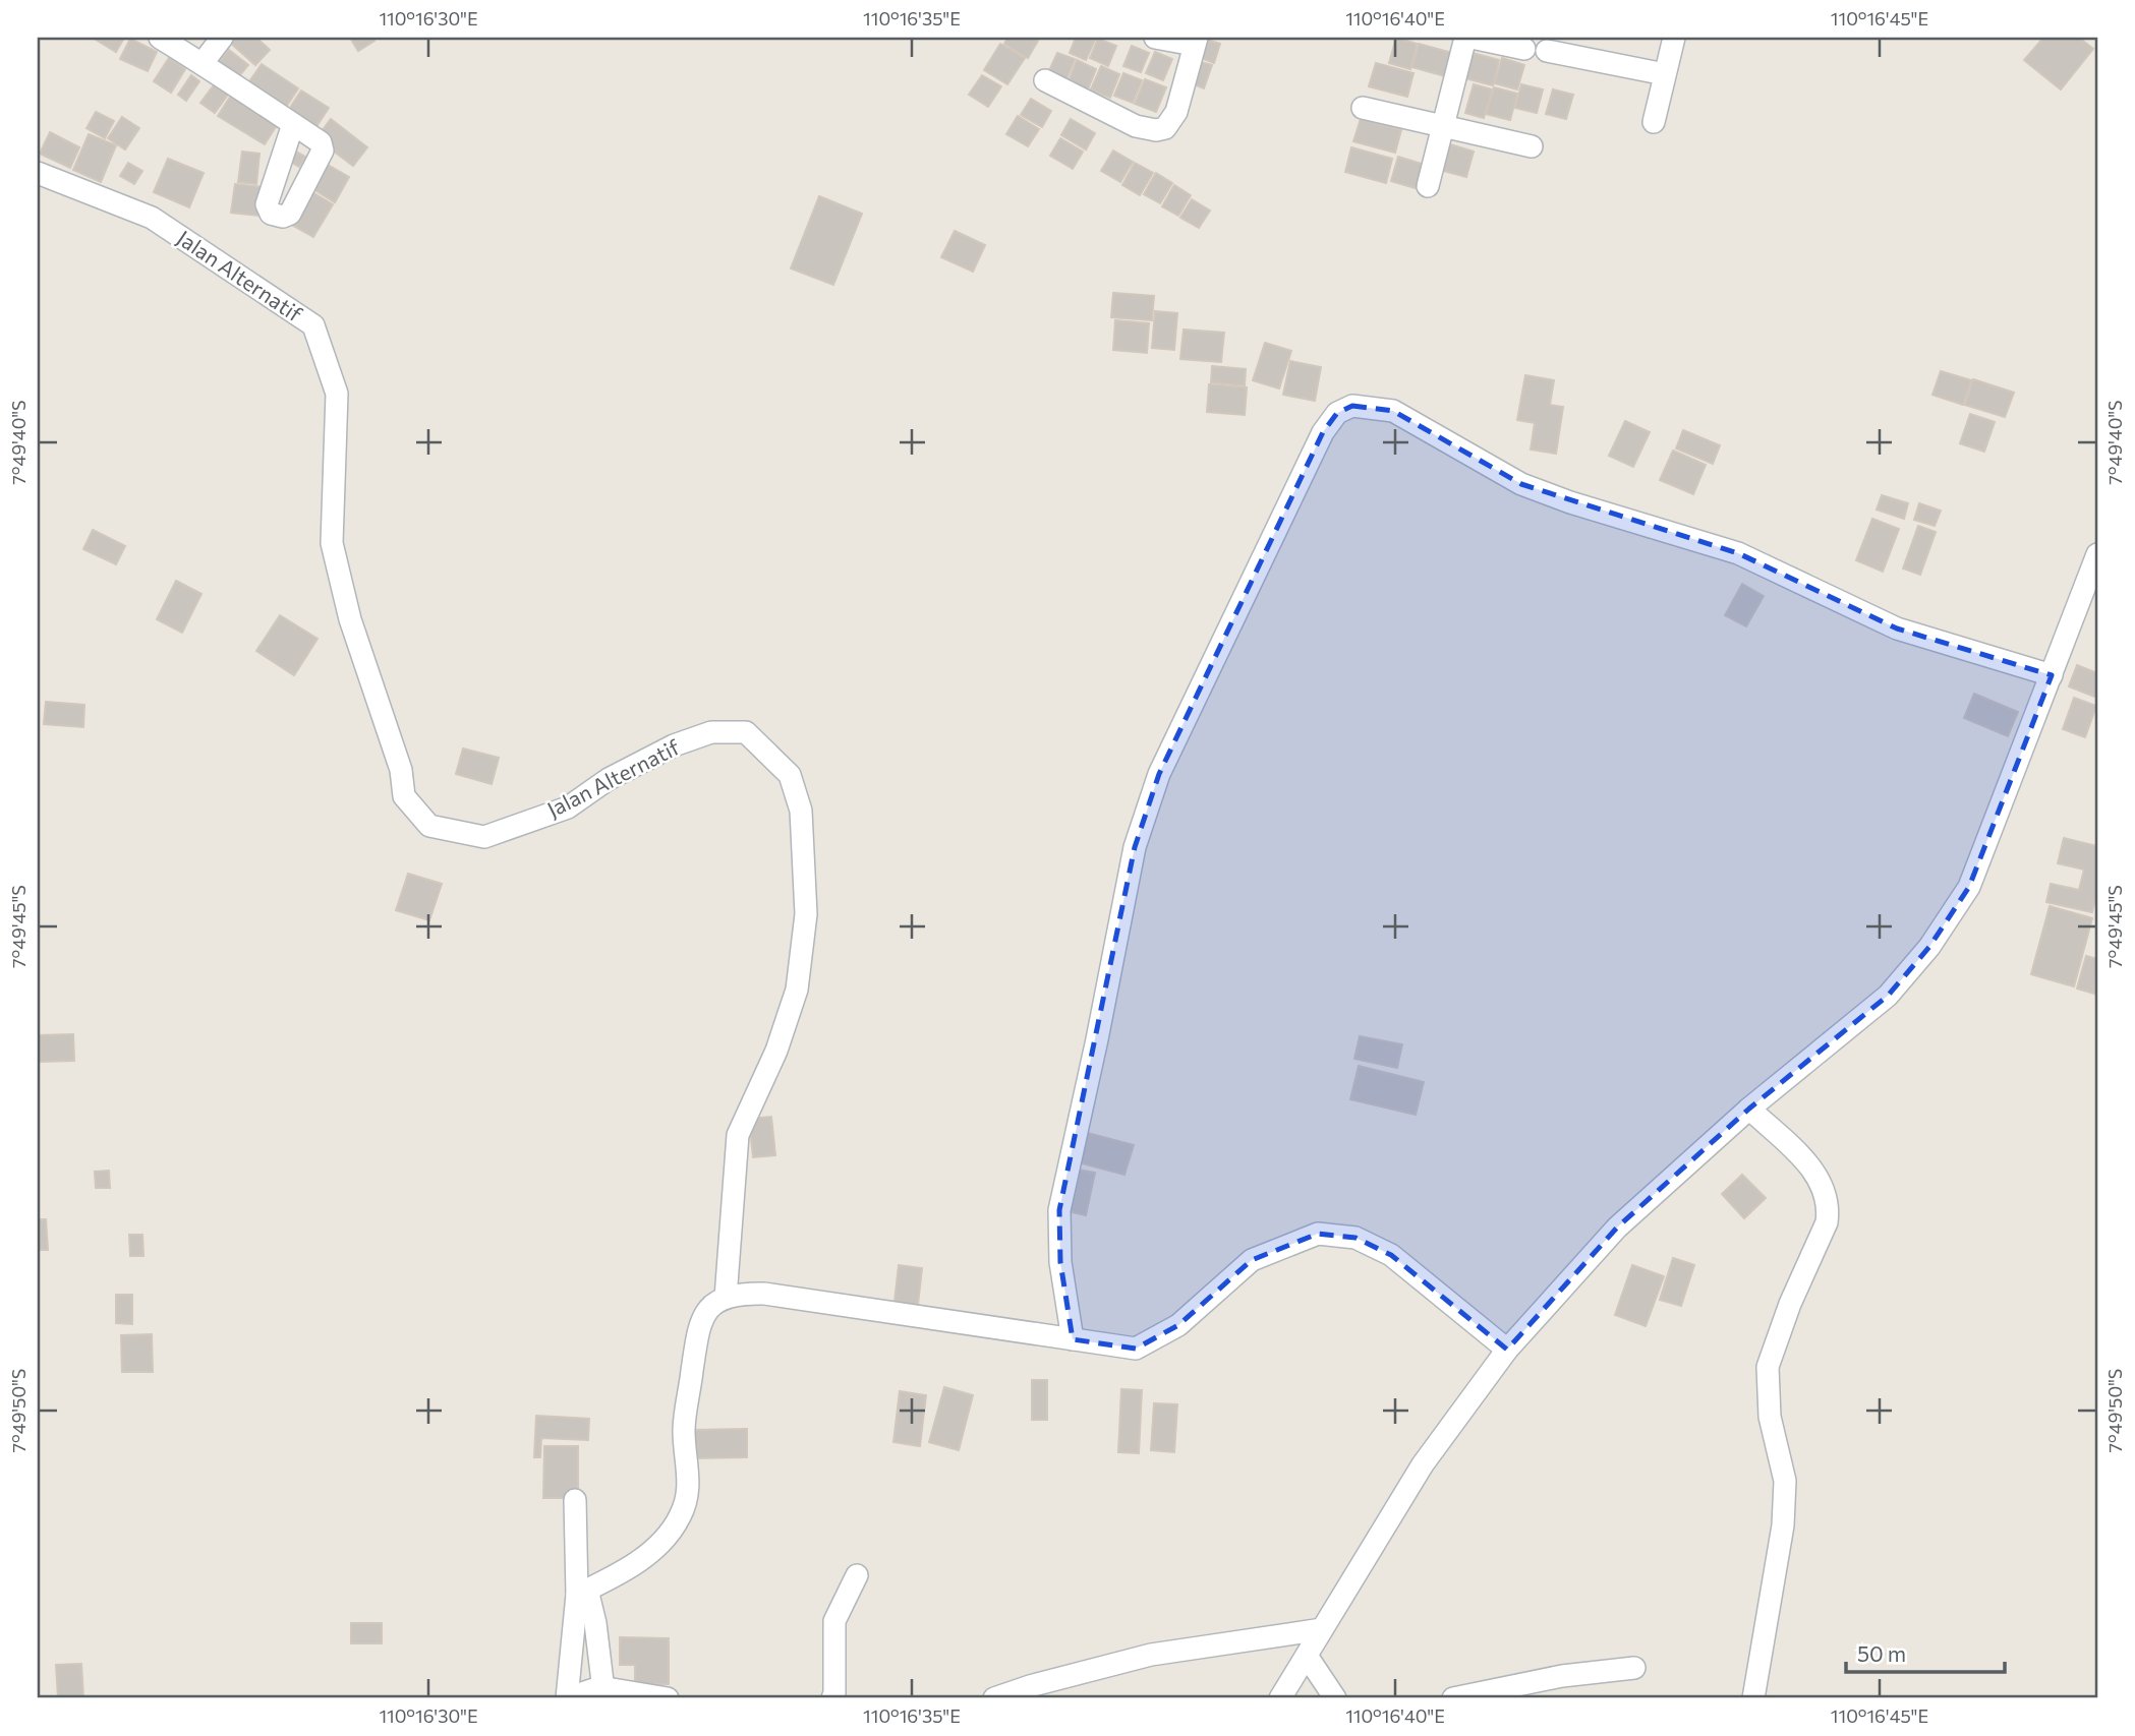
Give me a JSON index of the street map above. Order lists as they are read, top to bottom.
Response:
{
  "streets": {
    "street": ["Jalan Alternatif"]
  },
  "scale_bar": "50 m",
  "coordinates": [
    "110°16'30\"E",
    "110°16'35\"E",
    "110°16'40\"E",
    "110°16'45\"E",
    "7°49'40\"S",
    "7°49'45\"S",
    "7°49'50\"S"
  ]
}
